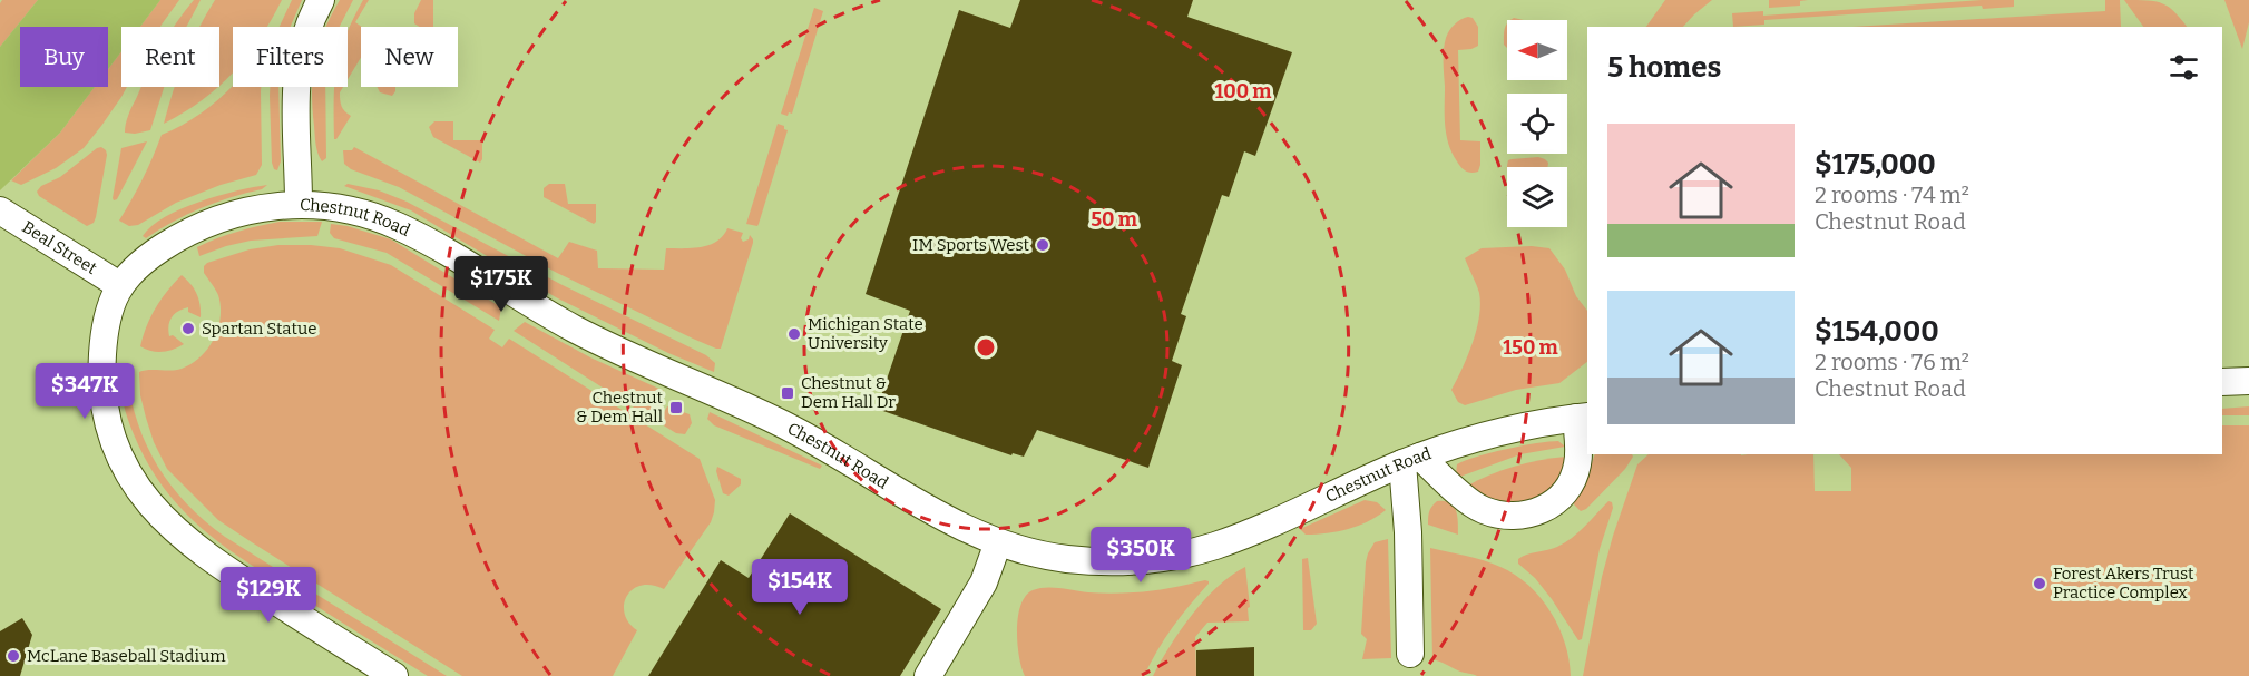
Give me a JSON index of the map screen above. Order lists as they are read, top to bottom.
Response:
{
  "streets": {
    "street": ["Chestnut Road", "Beal Street"]
  },
  "crossings": [
    ["Chestnut Road", "Beal Street"]
  ],
  "places": {
    "other": [
      "IM Sports West",
      "Spartan Statue",
      "Michigan State University",
      "Forest Akers Trust Practice Complex",
      "McLane Baseball Stadium"
    ],
    "transit": ["Chestnut & Dem Hall Dr", "Chestnut & Dem Hall"]
  },
  "north": "left",
  "page": {
    "chip": [
      "Buy",
      "Rent",
      "Filters",
      "New"
    ],
    "heading": "5 homes",
    "list": [
      {
        "name": "$175,000",
        "note": "2 rooms · 74 m² · Chestnut Road"
      },
      {
        "name": "$154,000",
        "note": "2 rooms · 76 m² · Chestnut Road"
      }
    ],
    "price": [
      "$175K",
      "$347K",
      "$350K",
      "$154K",
      "$129K"
    ]
  },
  "rings": ["100 m", "50 m", "150 m"]
}
